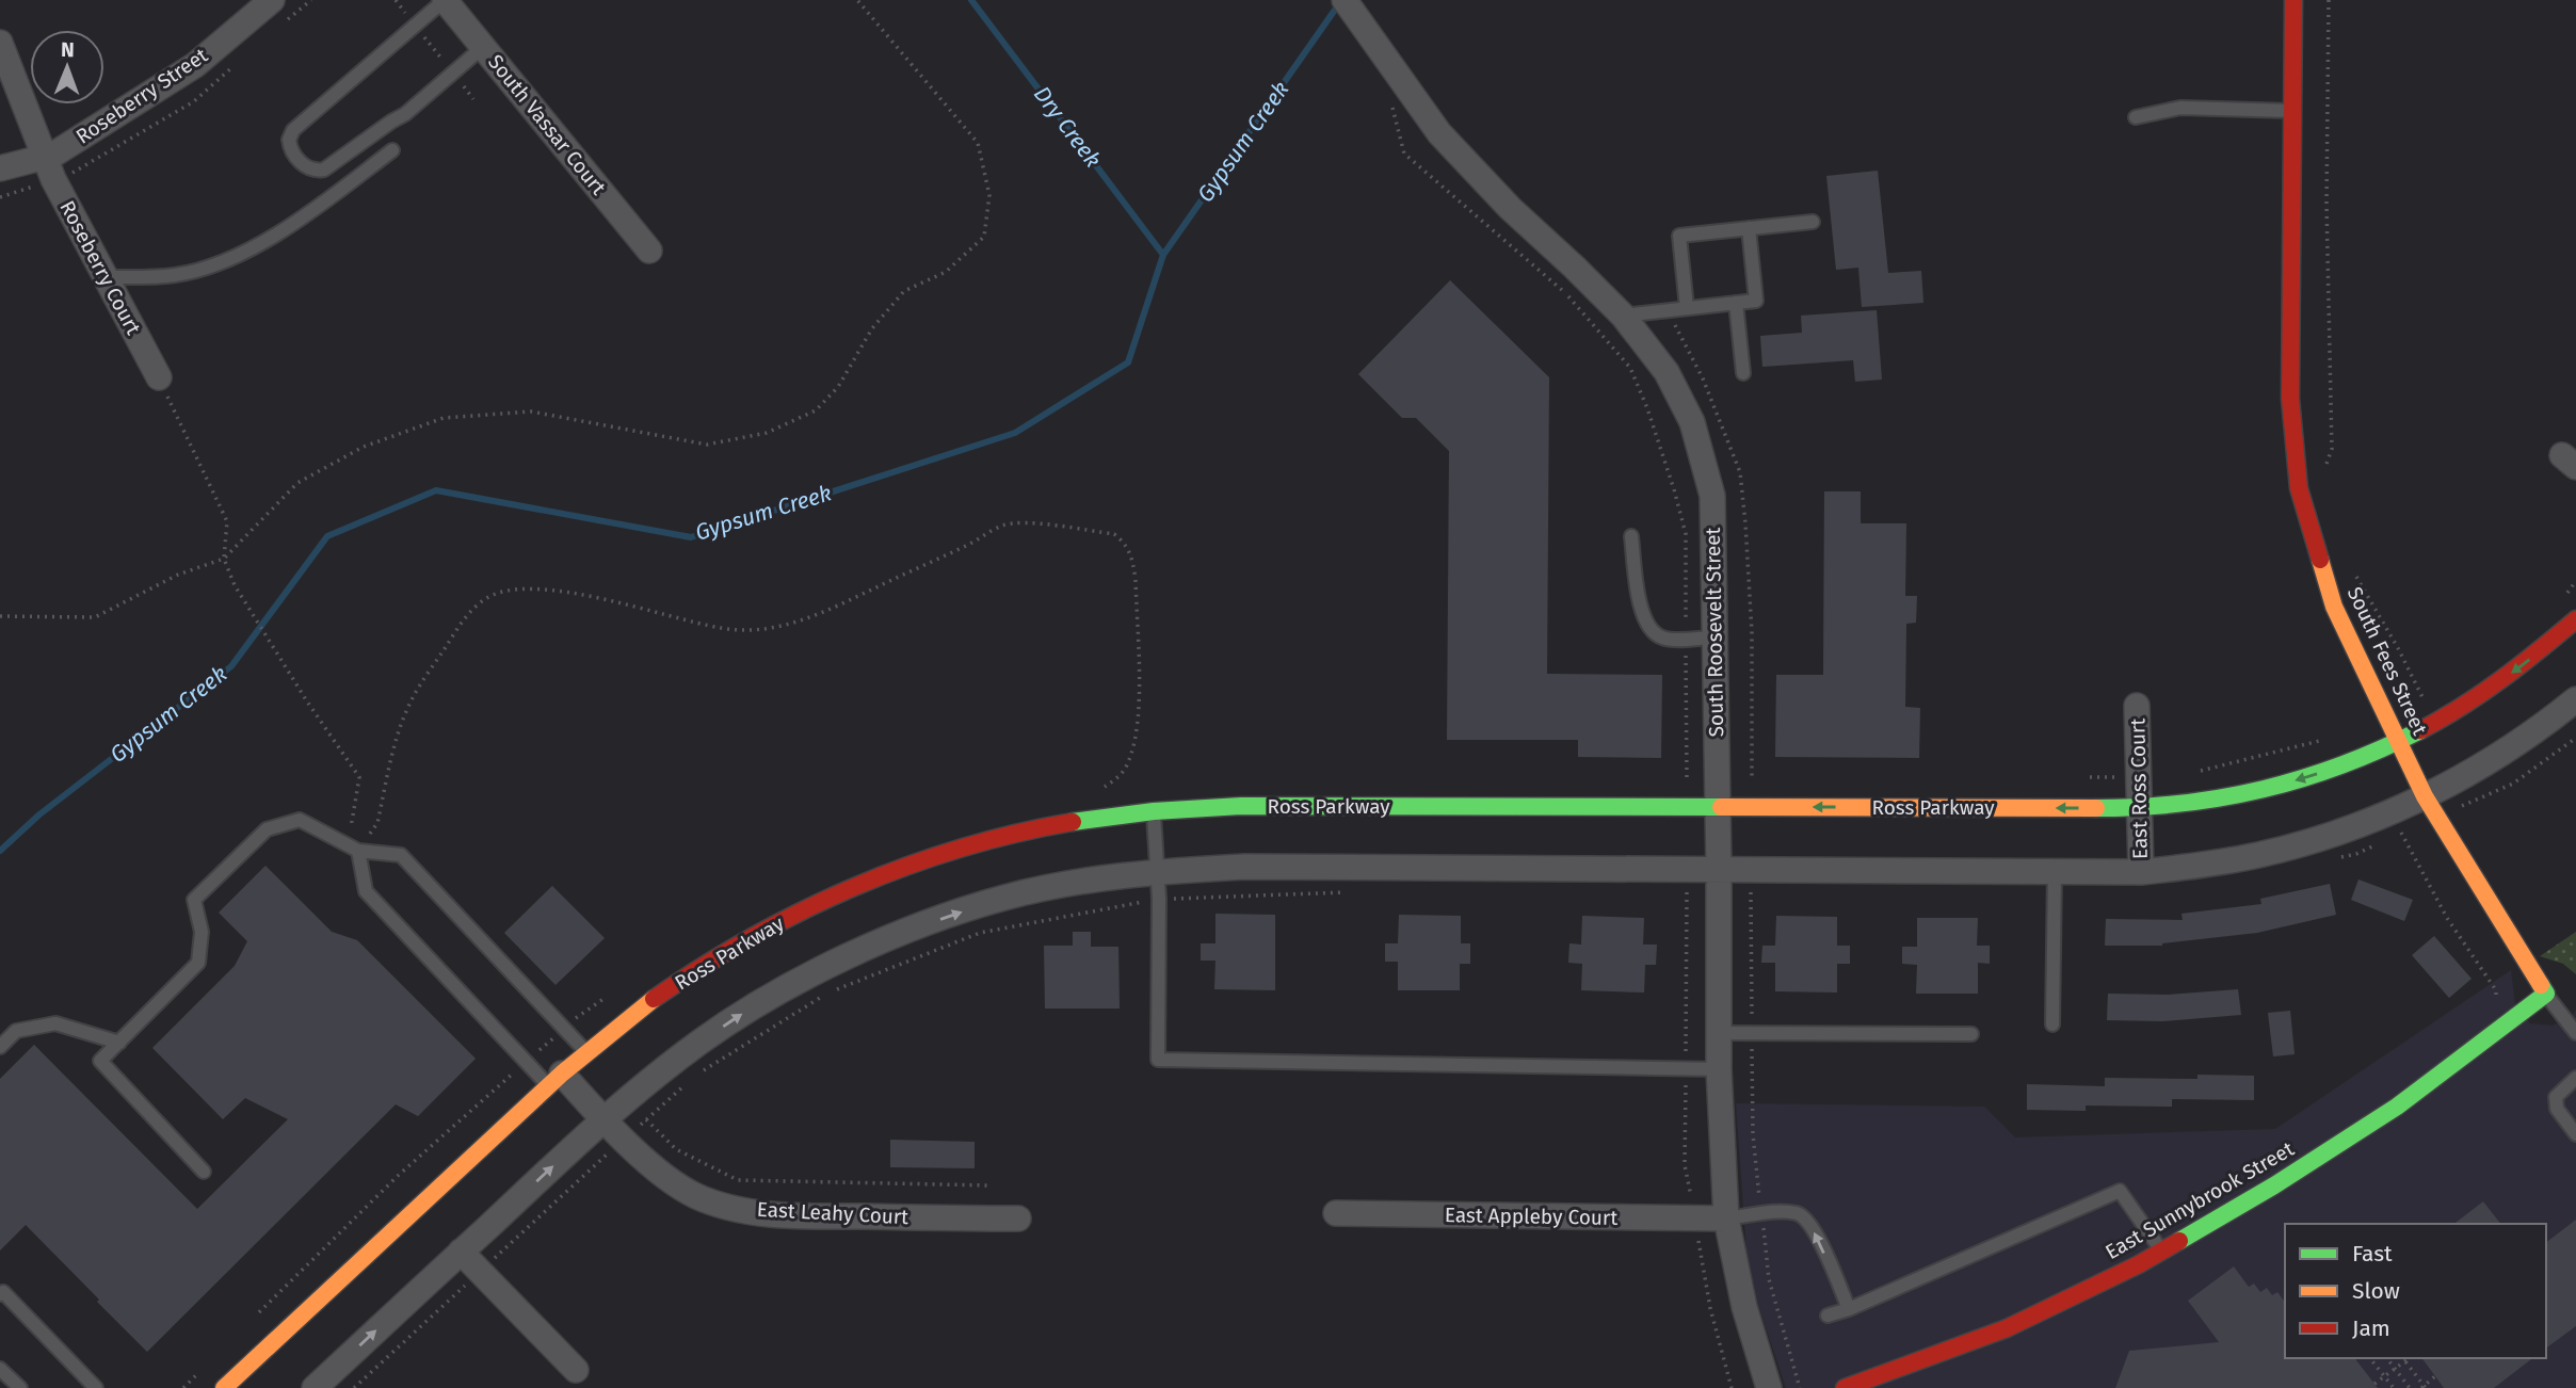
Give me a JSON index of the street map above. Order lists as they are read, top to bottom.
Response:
{
  "streets": {
    "street": [
      "Roseberry Street",
      "South Vassar Court",
      "Roseberry Court",
      "South Roosevelt Street",
      "South Fees Street",
      "East Ross Court",
      "Ross Parkway",
      "East Sunnybrook Street",
      "East Leahy Court",
      "East Appleby Court"
    ]
  },
  "crossings": [
    ["Roseberry Street", "Roseberry Court"],
    ["South Roosevelt Street", "Ross Parkway"],
    ["South Roosevelt Street", "East Appleby Court"],
    ["South Fees Street", "Ross Parkway"],
    ["South Fees Street", "East Sunnybrook Street"],
    ["East Ross Court", "Ross Parkway"],
    ["Ross Parkway", "East Leahy Court"]
  ],
  "water": ["Dry Creek", "Gypsum Creek"],
  "legend": ["Fast", "Slow", "Jam"],
  "north": "top"
}
